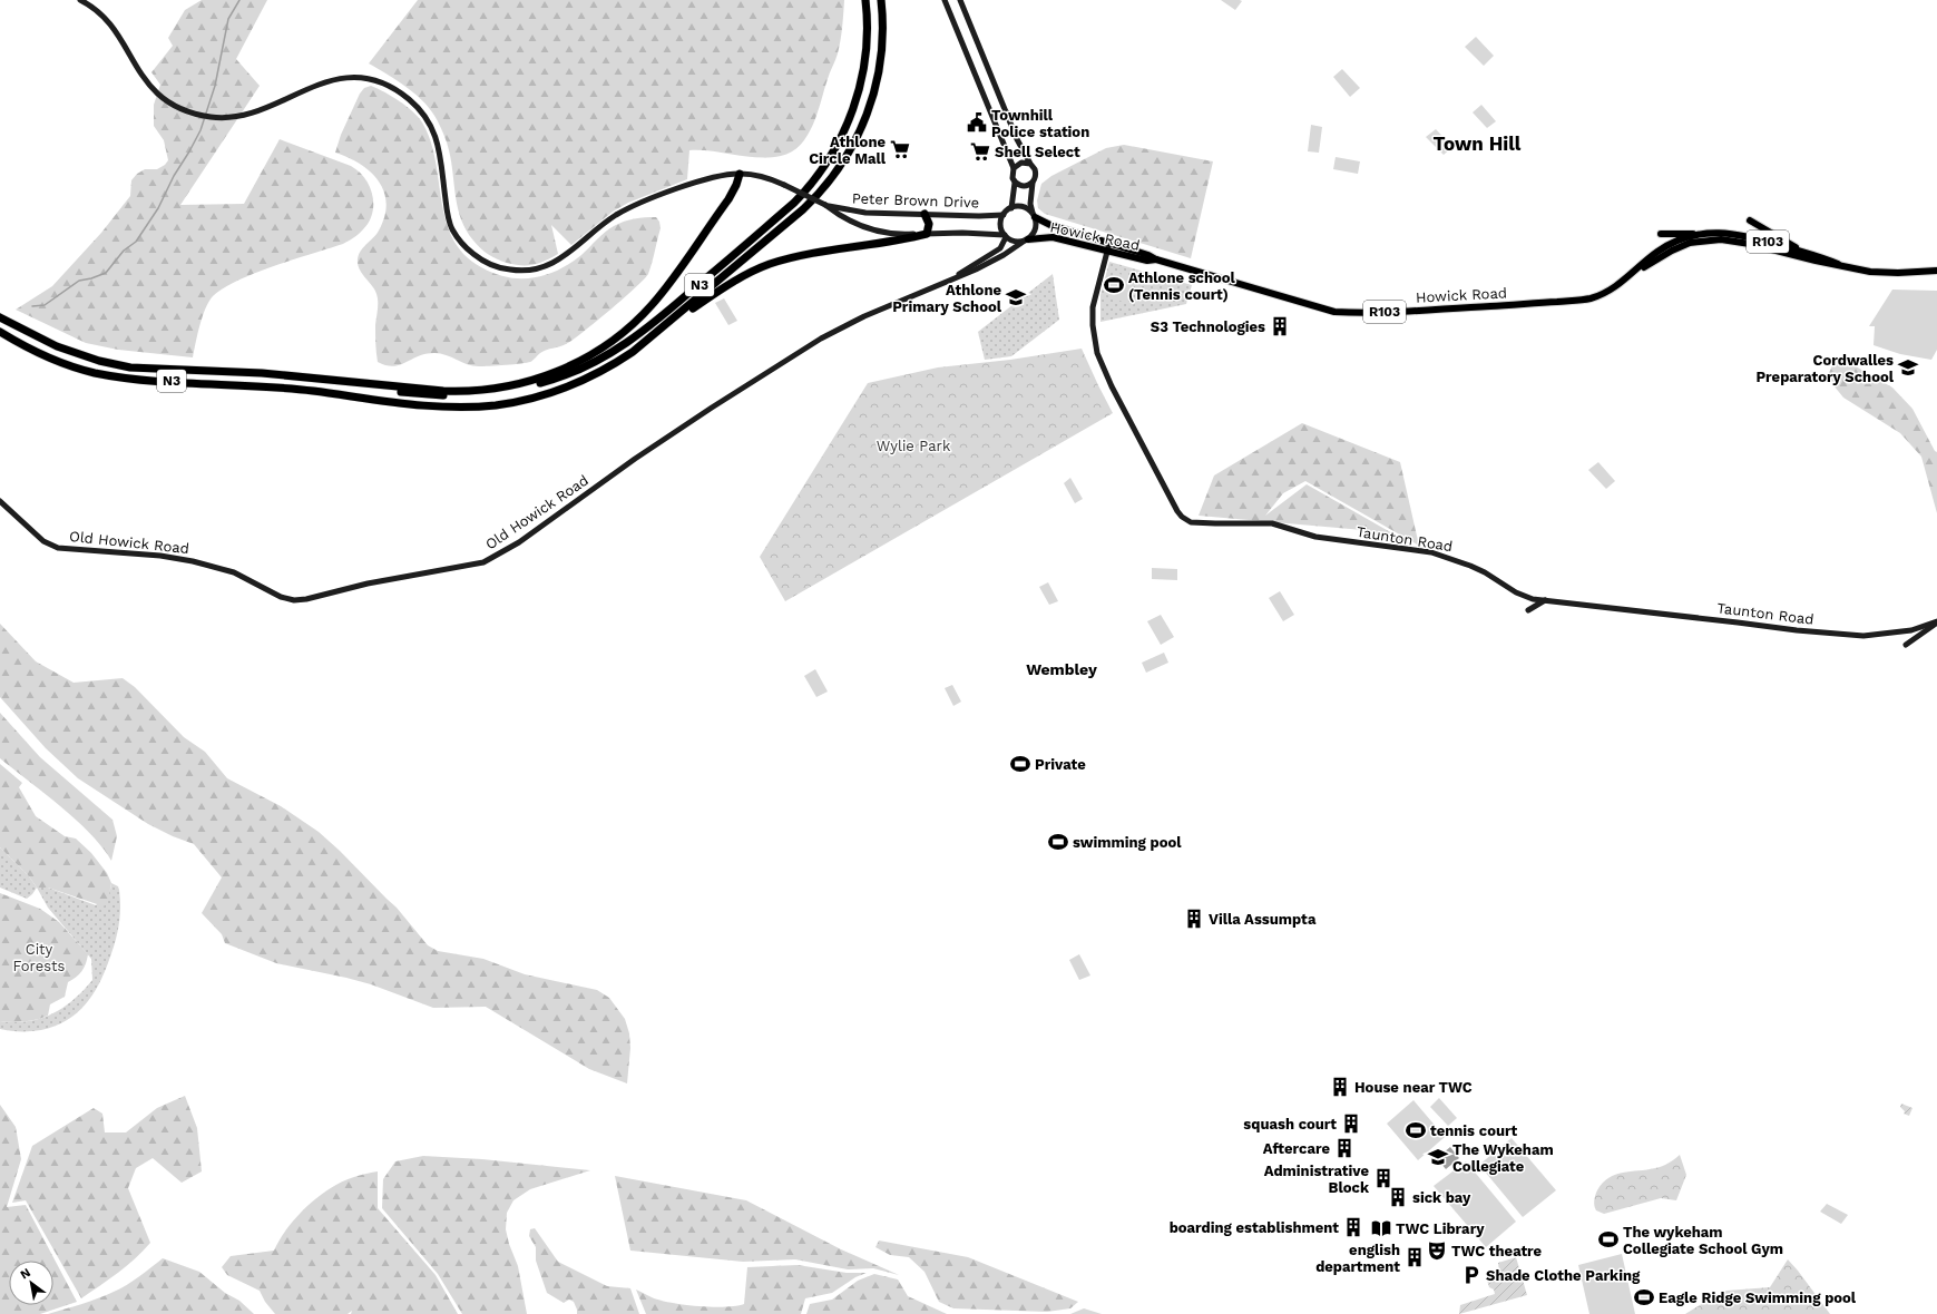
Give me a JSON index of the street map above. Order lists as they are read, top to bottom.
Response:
{
  "streets": {
    "highway": ["N3"],
    "main road": ["Howick Road", "R103"],
    "street": ["Peter Brown Drive", "Old Howick Road", "Taunton Road"]
  },
  "crossings": [
    ["Peter Brown Drive", "Howick Road"],
    ["Peter Brown Drive", "R103"],
    ["Peter Brown Drive", "Old Howick Road"],
    ["Howick Road", "R103"],
    ["Howick Road", "Old Howick Road"],
    ["Howick Road", "Taunton Road"],
    ["R103", "Old Howick Road"]
  ],
  "districts": ["Town Hill", "Wembley"],
  "parks": ["Wylie Park", "City Forests"],
  "places": {
    "public building": ["Townhill Police station"],
    "supermarket": ["Athlone Circle Mall", "Shell Select"],
    "sports": [
      "Athlone school (Tennis court)",
      "Private",
      "swimming pool",
      "tennis court",
      "The wykeham Collegiate School Gym",
      "Eagle Ridge Swimming pool"
    ],
    "school or university": ["Athlone Primary School", "Cordwalles Preparatory School", "The Wykeham Collegiate"],
    "building": [
      "S3 Technologies",
      "Villa Assumpta",
      "House near TWC",
      "squash court",
      "Aftercare",
      "Administrative Block",
      "sick bay",
      "boarding establishment",
      "english department"
    ],
    "library": ["TWC Library"],
    "theatre": ["TWC theatre"],
    "parking": ["Shade Clothe Parking"]
  },
  "north": "top left"
}
